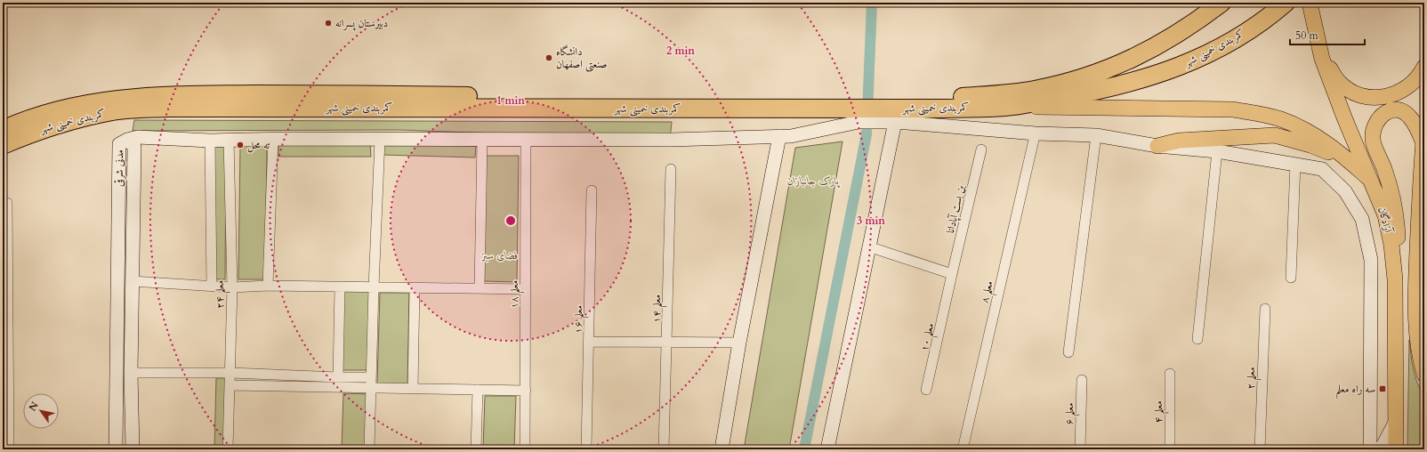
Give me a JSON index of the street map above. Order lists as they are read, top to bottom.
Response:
{
  "streets": {
    "highway": ["کمربندی خمینی شهر"],
    "main road": ["آزادگان"],
    "street": [
      "مدنی شرقی",
      "بن بست آپادانا",
      "معلم ۸",
      "معلم ۲۴",
      "معلم ۱۸",
      "معلم ۱۴",
      "معلم ۱۶",
      "معلم ۱۰",
      "معلم ۲",
      "معلم ۴",
      "معلم ۶"
    ]
  },
  "crossings": [
    ["بن بست آپادانا", "معلم ۱۰"]
  ],
  "parks": ["پارک جانبازان", "فضای سبز"],
  "places": {
    "other": ["دبیرستان پسرانه", "دانشگاه صنعتی اصفهان", "ته محل"],
    "transit": ["سه راه معلم"]
  },
  "scale_bar": "50 m",
  "north": "top left",
  "rings": ["2 min", "1 min", "3 min"]
}
